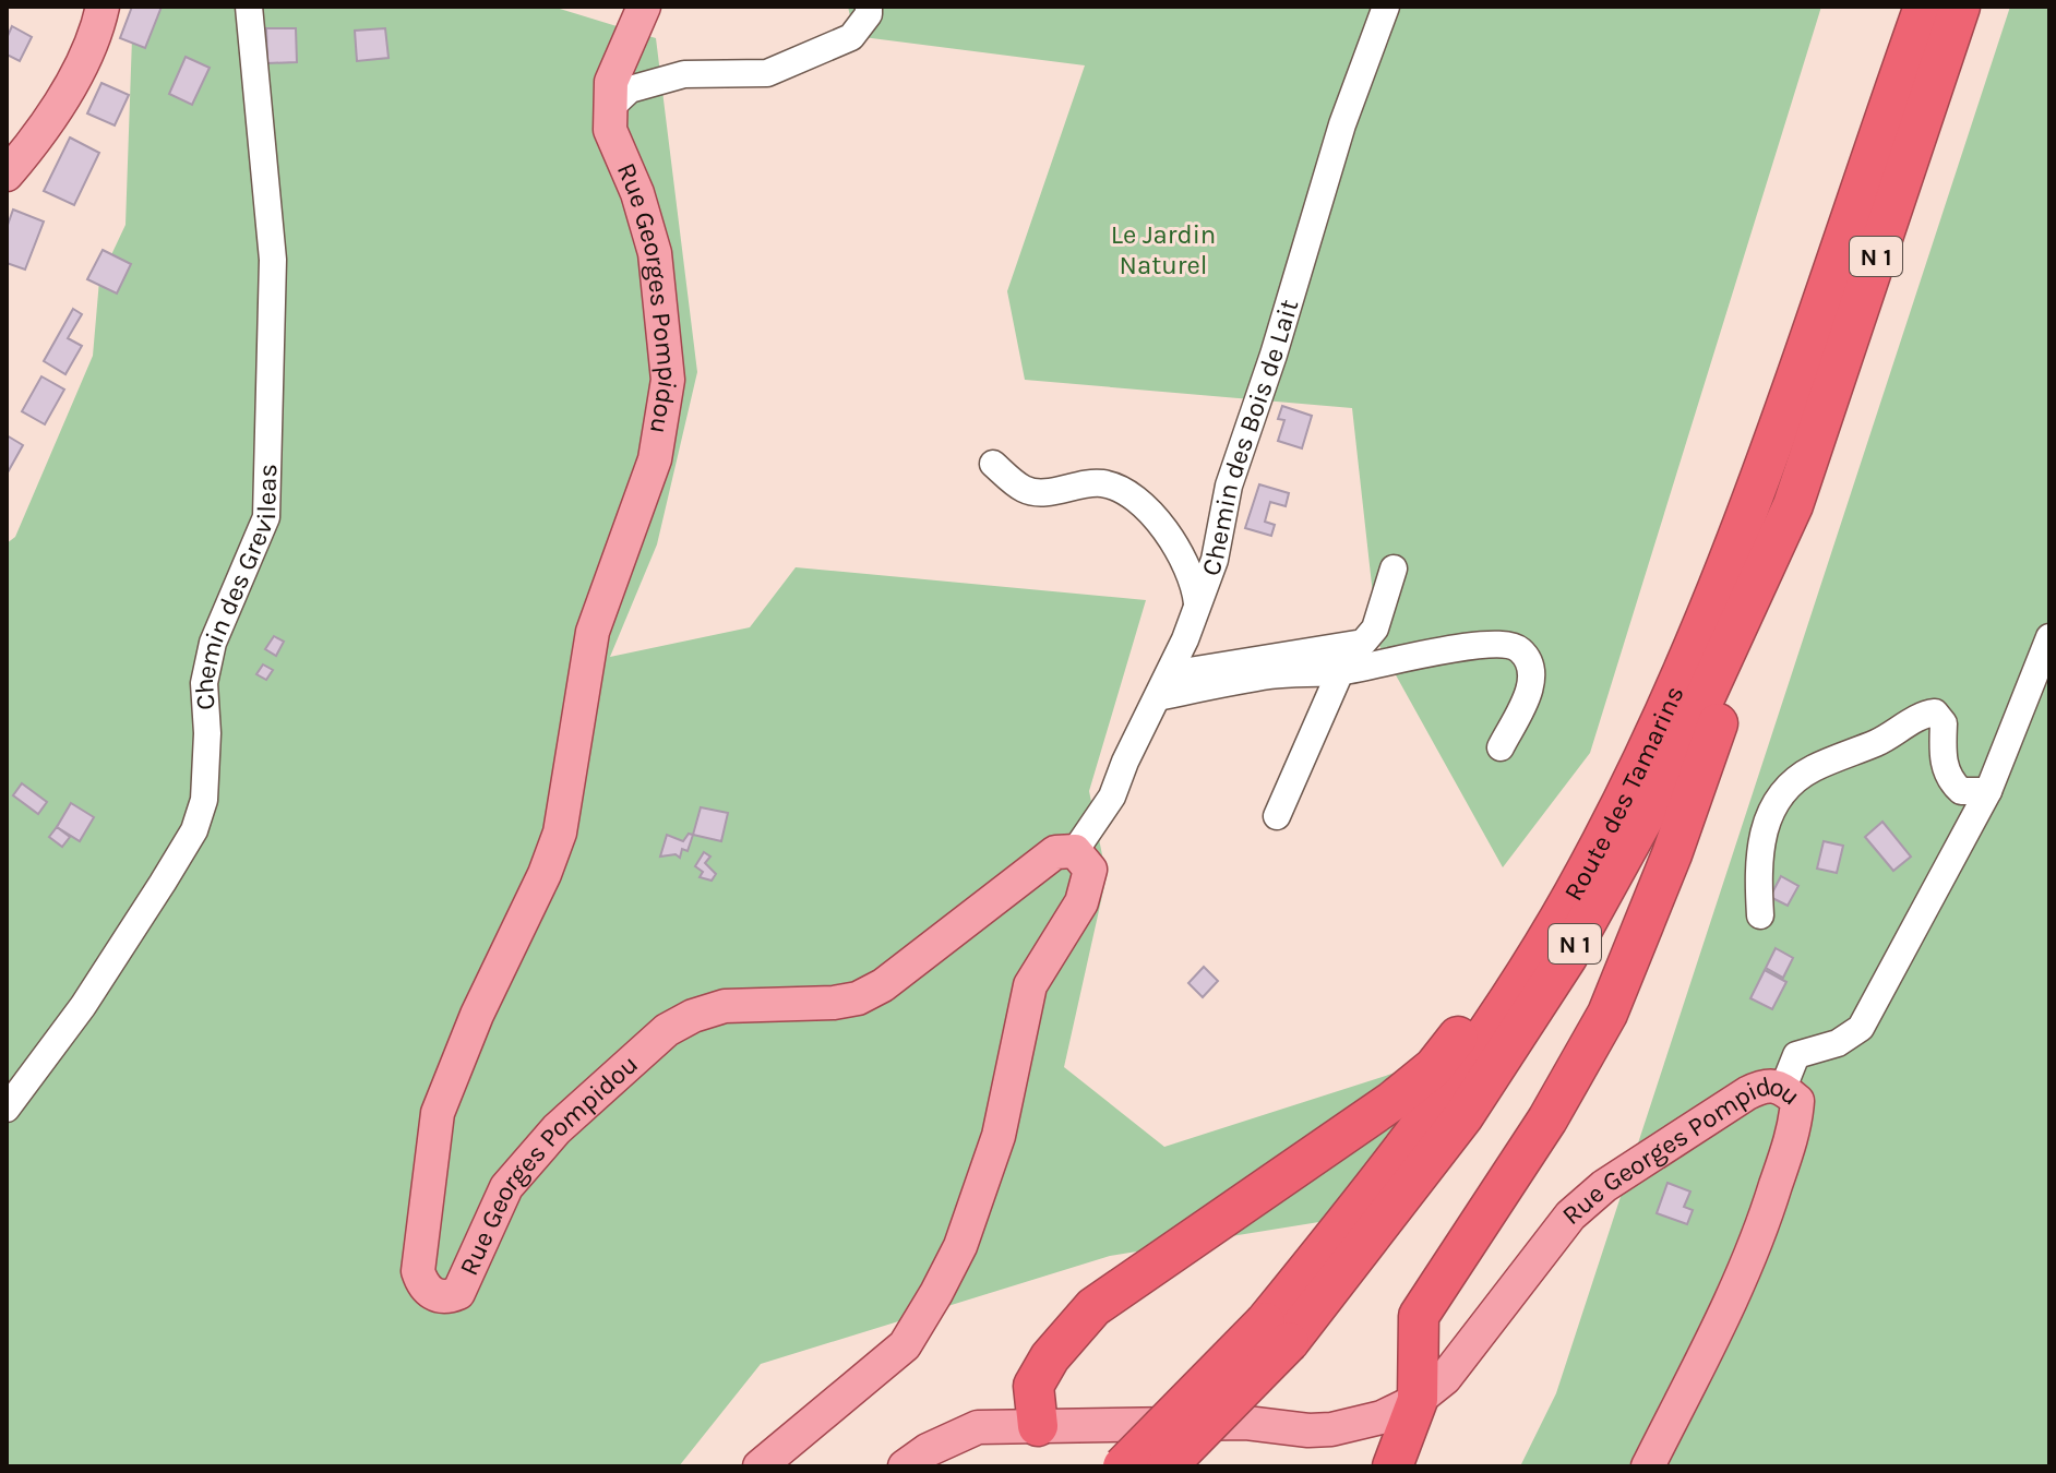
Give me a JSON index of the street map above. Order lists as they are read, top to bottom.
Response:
{
  "streets": {
    "highway": ["N 1", "Route des Tamarins"],
    "main road": ["Rue Georges Pompidou"],
    "street": ["Chemin des Bois de Lait", "Chemin des Grevileas"]
  },
  "crossings": [
    ["Rue Georges Pompidou", "Chemin des Bois de Lait"]
  ],
  "parks": ["Le Jardin Naturel"]
}
